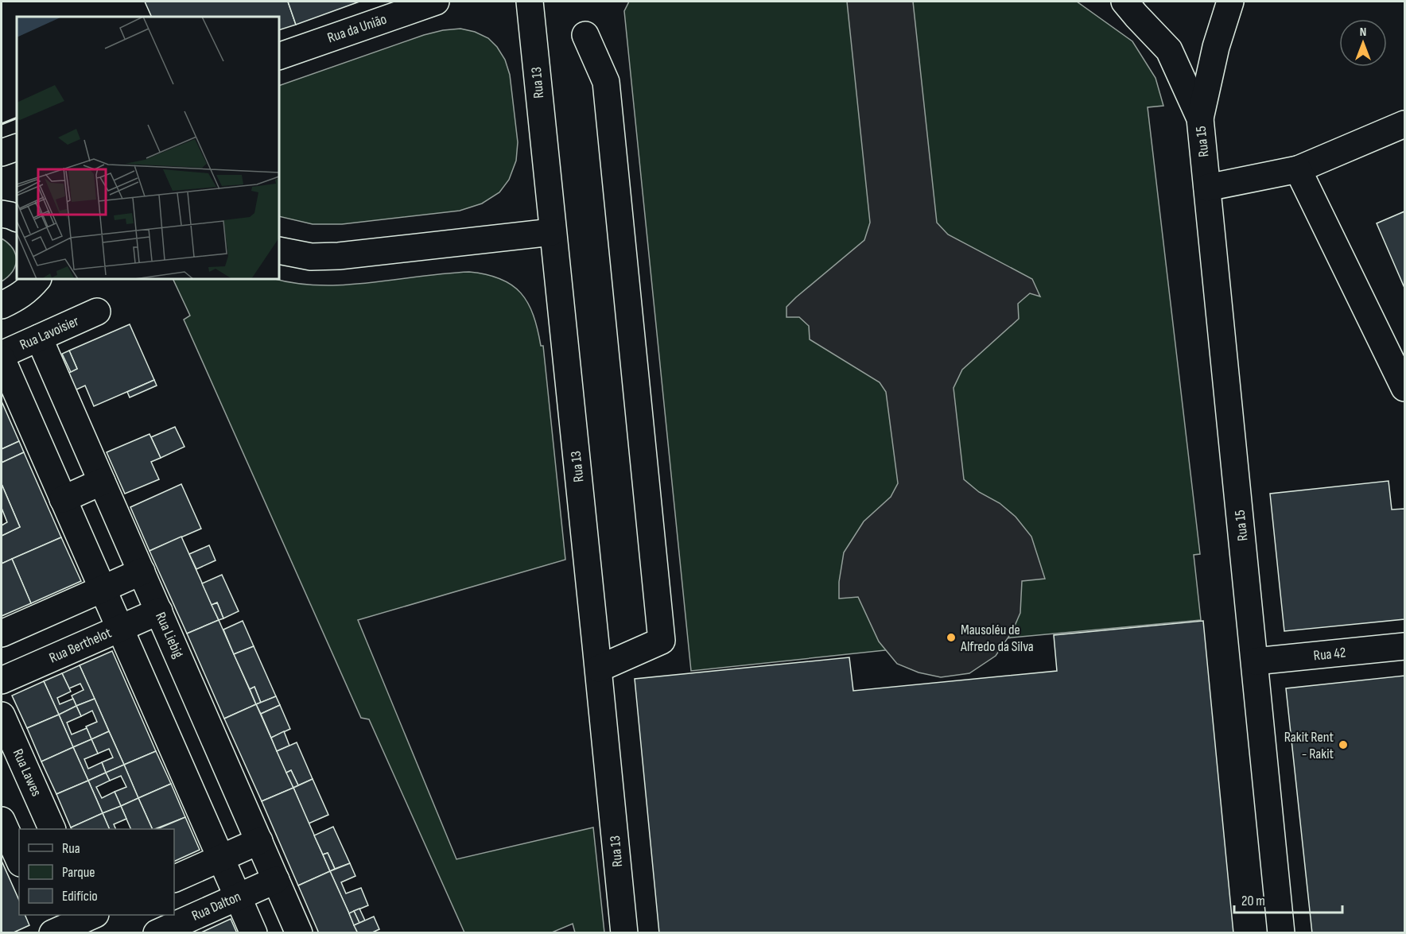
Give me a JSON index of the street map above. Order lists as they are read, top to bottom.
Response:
{
  "streets": {
    "street": [
      "Rua da União",
      "Rua 13",
      "Rua 15",
      "Rua Lavoisier",
      "Rua Liebig",
      "Rua Berthelot",
      "Rua 42",
      "Rua Lawes",
      "Rua Dalton"
    ]
  },
  "crossings": [
    ["Rua 15", "Rua 42"],
    ["Rua Lavoisier", "Rua Liebig"],
    ["Rua Liebig", "Rua Berthelot"],
    ["Rua Liebig", "Rua Dalton"]
  ],
  "places": ["Mausoléu de Alfredo da Silva", "Rakit Rent - Rakit"],
  "legend": ["Rua", "Parque", "Edifício"],
  "scale_bar": "20 m",
  "north": "top"
}
